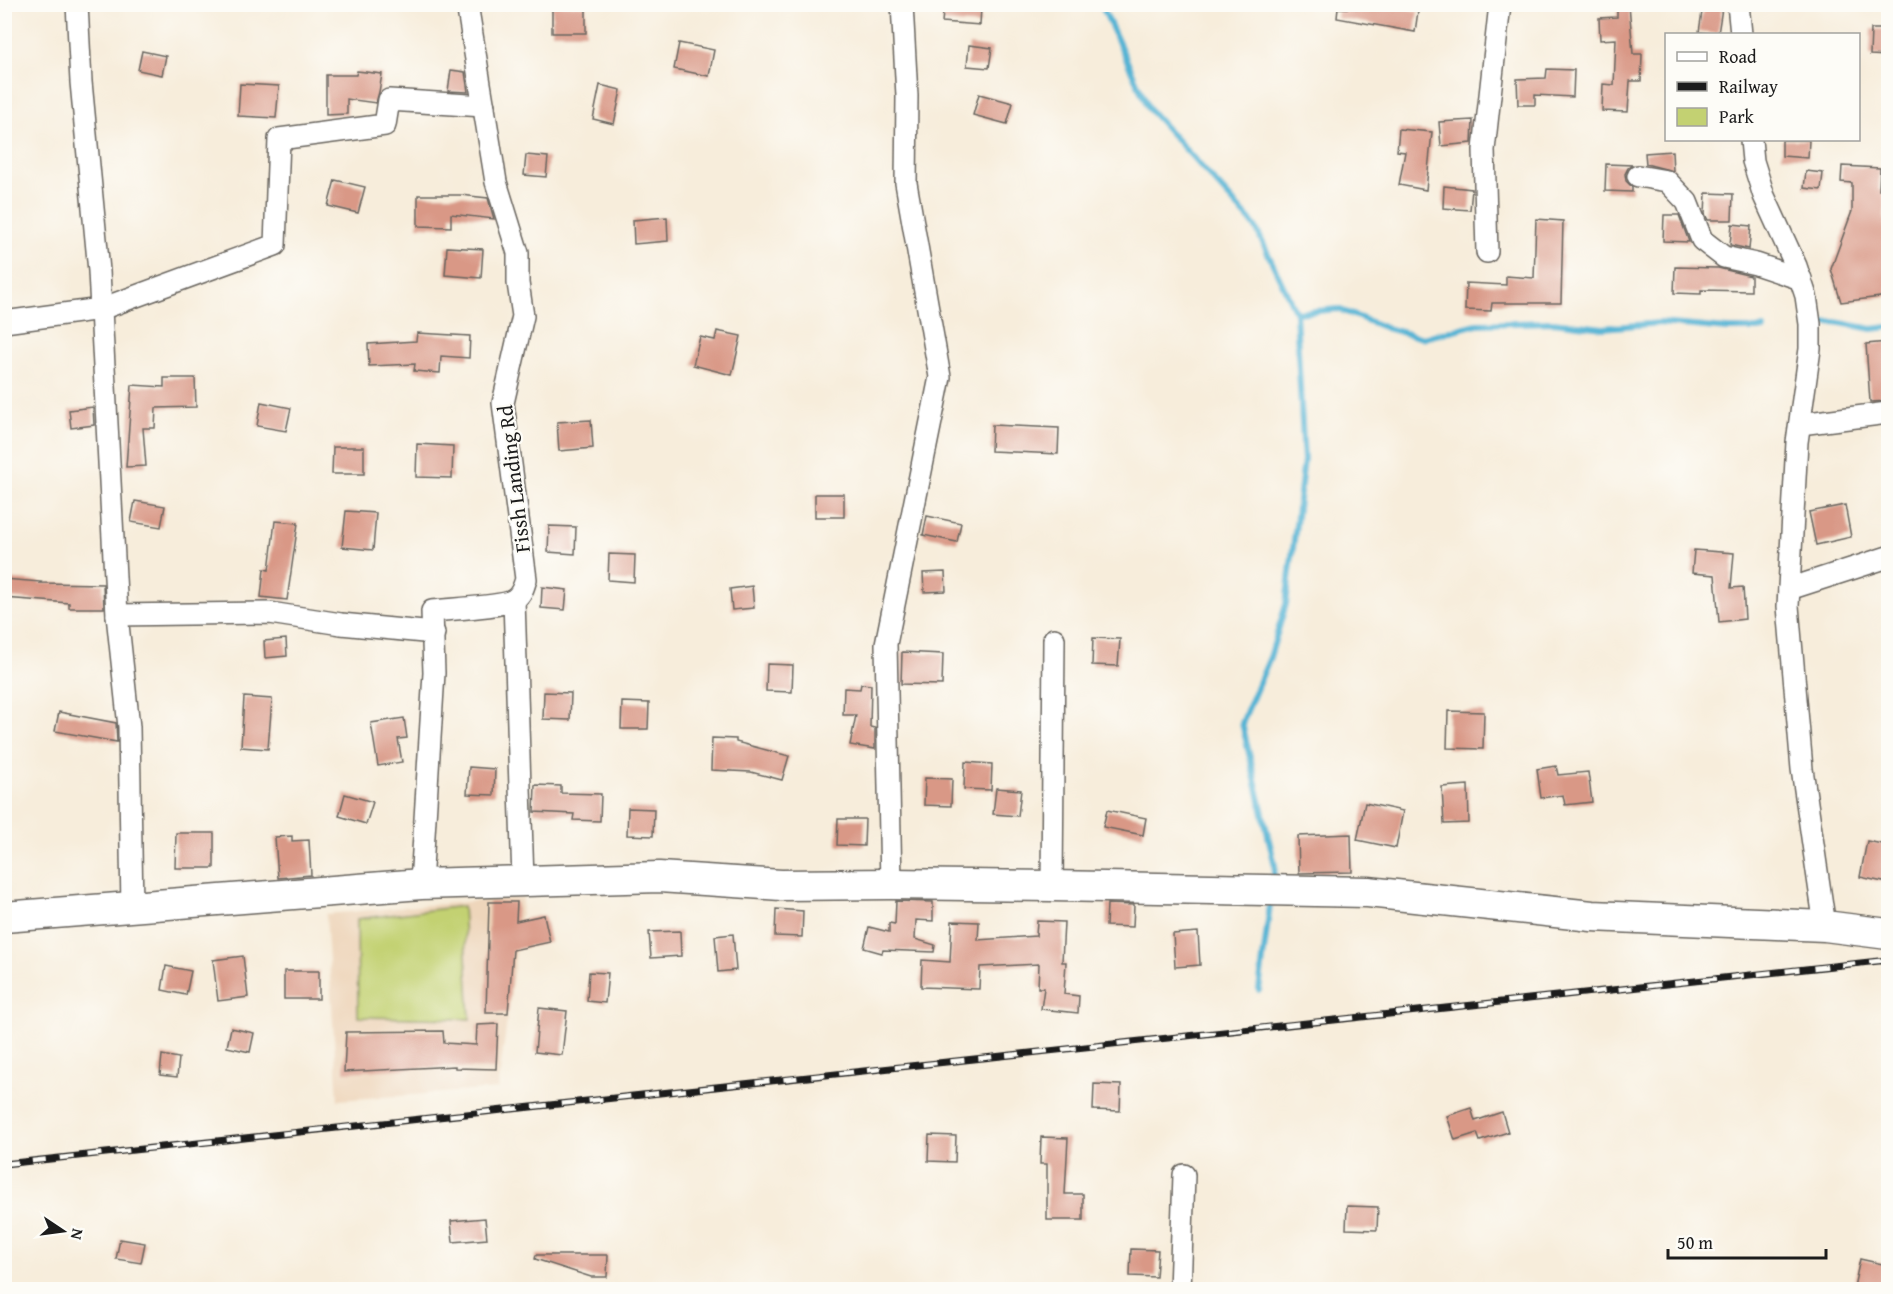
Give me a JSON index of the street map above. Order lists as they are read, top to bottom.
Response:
{
  "streets": {
    "street": ["Fissh Landing Rd"]
  },
  "legend": ["Road", "Railway", "Park"],
  "scale_bar": "50 m",
  "north": "right"
}
